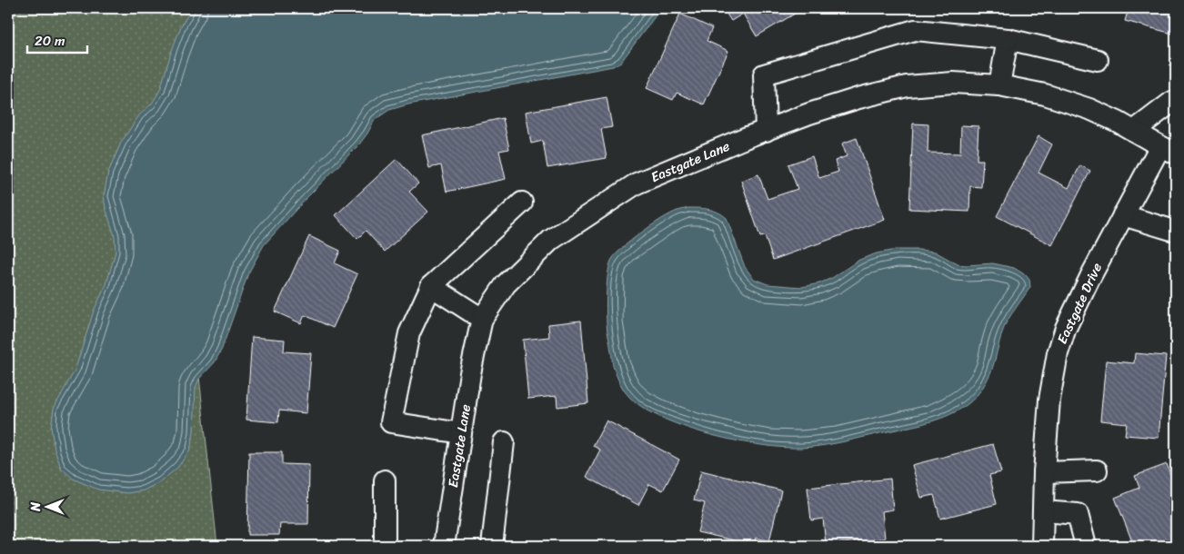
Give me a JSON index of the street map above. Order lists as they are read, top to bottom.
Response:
{
  "streets": {
    "street": ["Eastgate Lane", "Eastgate Drive"]
  },
  "crossings": [
    ["Eastgate Lane", "Eastgate Drive"]
  ],
  "scale_bar": "20 m",
  "north": "left"
}
